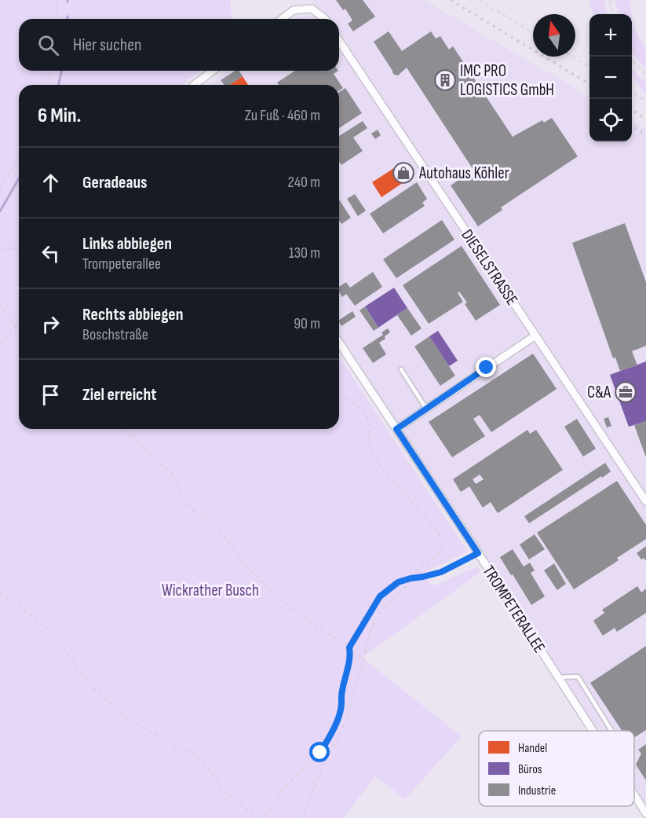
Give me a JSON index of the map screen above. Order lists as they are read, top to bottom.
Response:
{
  "streets": {
    "street": ["DIESELSTRASSE", "TROMPETERALLEE"]
  },
  "parks": ["Wickrather Busch"],
  "places": {
    "building": ["IMC PRO LOGISTICS GmbH"],
    "shop": ["Autohaus Köhler"],
    "office": ["C&A"]
  },
  "legend": ["Handel", "Büros", "Industrie"],
  "north": "top",
  "page": {
    "map_buttons": ["+", "−"],
    "search": "Hier suchen",
    "heading": ["6 Min.", "Zu Fuß · 460 m"],
    "list": [
      ["Geradeaus", "240 m"],
      ["Links abbiegen", "Trompeterallee", "130 m"],
      ["Rechts abbiegen", "Boschstraße", "90 m"],
      "Ziel erreicht"
    ]
  }
}
